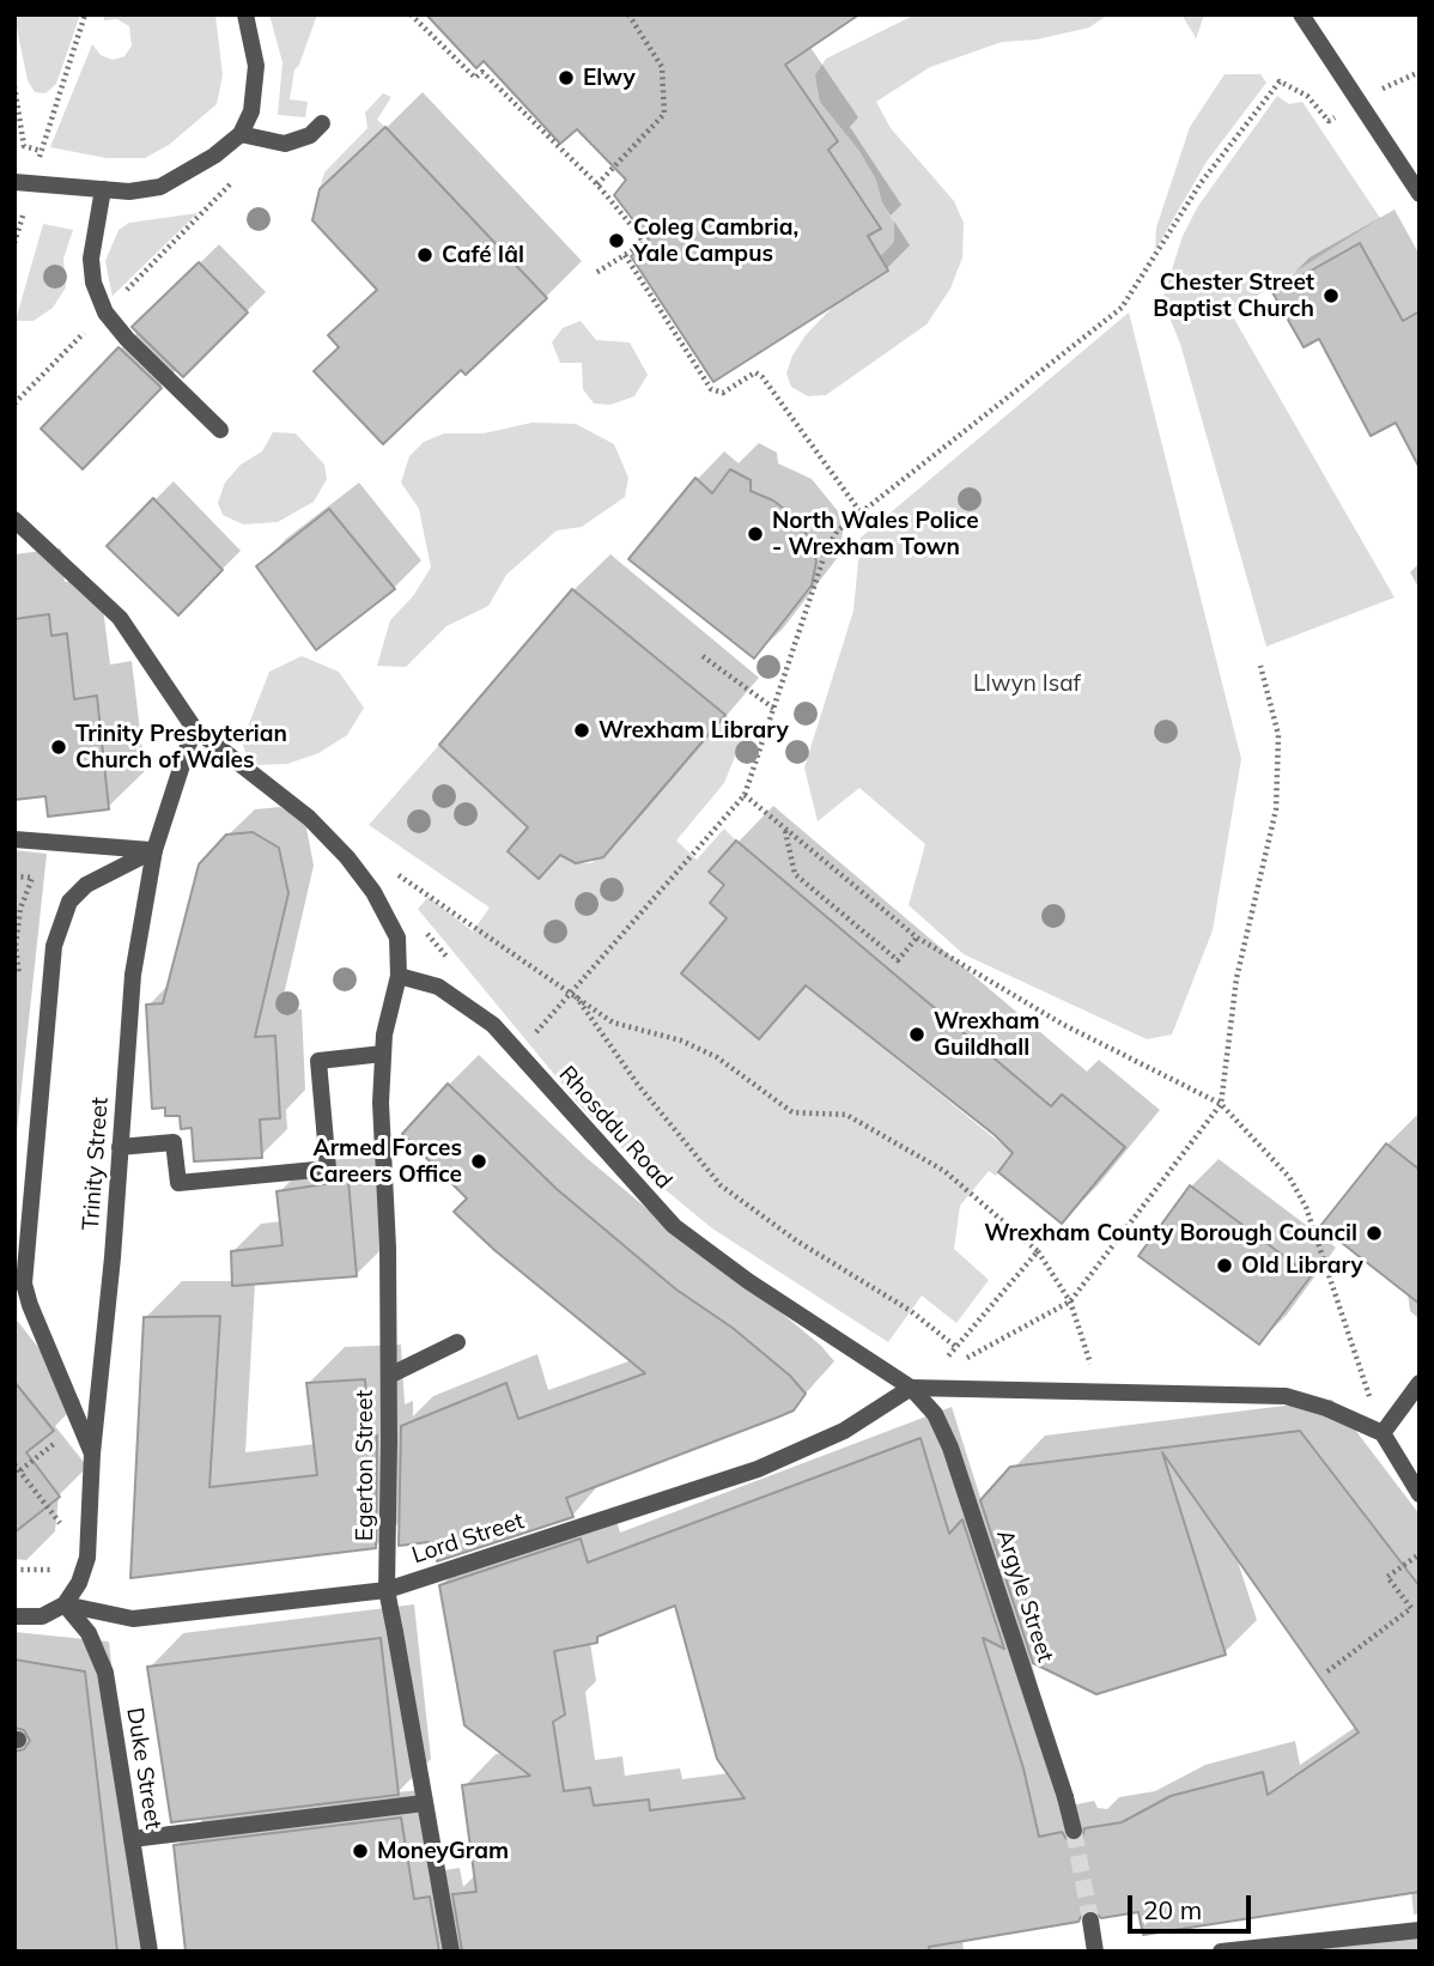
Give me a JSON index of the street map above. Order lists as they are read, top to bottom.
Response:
{
  "streets": {
    "street": [
      "Rhosddu Road",
      "Trinity Street",
      "Egerton Street",
      "Lord Street",
      "Argyle Street",
      "Duke Street"
    ]
  },
  "crossings": [
    ["Rhosddu Road", "Egerton Street"],
    ["Rhosddu Road", "Lord Street"],
    ["Rhosddu Road", "Argyle Street"],
    ["Trinity Street", "Lord Street"],
    ["Trinity Street", "Duke Street"],
    ["Egerton Street", "Lord Street"],
    ["Lord Street", "Argyle Street"],
    ["Lord Street", "Duke Street"]
  ],
  "parks": ["Llwyn Isaf"],
  "places": [
    "Elwy",
    "Coleg Cambria, Yale Campus",
    "Café Iâl",
    "Chester Street Baptist Church",
    "North Wales Police - Wrexham Town",
    "Wrexham Library",
    "Trinity Presbyterian Church of Wales",
    "Wrexham Guildhall",
    "Armed Forces Careers Office",
    "Wrexham County Borough Council",
    "Old Library",
    "MoneyGram"
  ],
  "scale_bar": "20 m"
}
